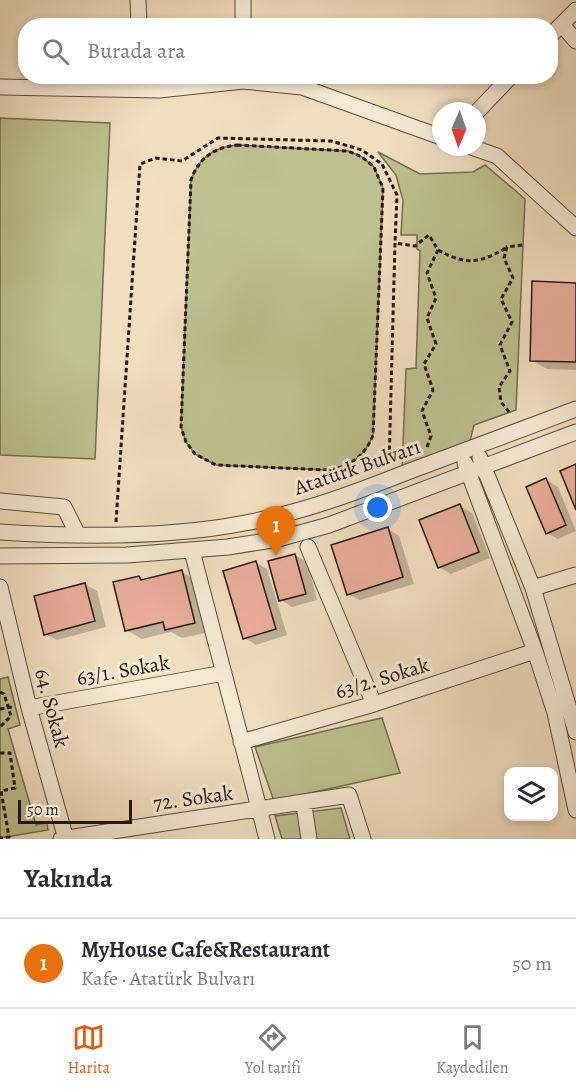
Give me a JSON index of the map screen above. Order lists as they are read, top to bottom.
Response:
{
  "streets": {
    "street": [
      "Atatürk Bulvarı",
      "63/1. Sokak",
      "63/2. Sokak",
      "64. Sokak",
      "72. Sokak"
    ]
  },
  "crossings": [
    ["63/1. Sokak", "64. Sokak"],
    ["64. Sokak", "72. Sokak"]
  ],
  "scale_bar": "50 m",
  "north": "bottom",
  "page": {
    "search": "Burada ara",
    "pins": "1",
    "scale": "50 m",
    "heading": "Yakında",
    "list": [
      {
        "mark": "1",
        "name": "MyHouse Cafe&Restaurant",
        "note": "Kafe · Atatürk Bulvarı",
        "value": "50 m"
      }
    ],
    "nav": ["Harita", "Yol tarifi", "Kaydedilen"]
  }
}
